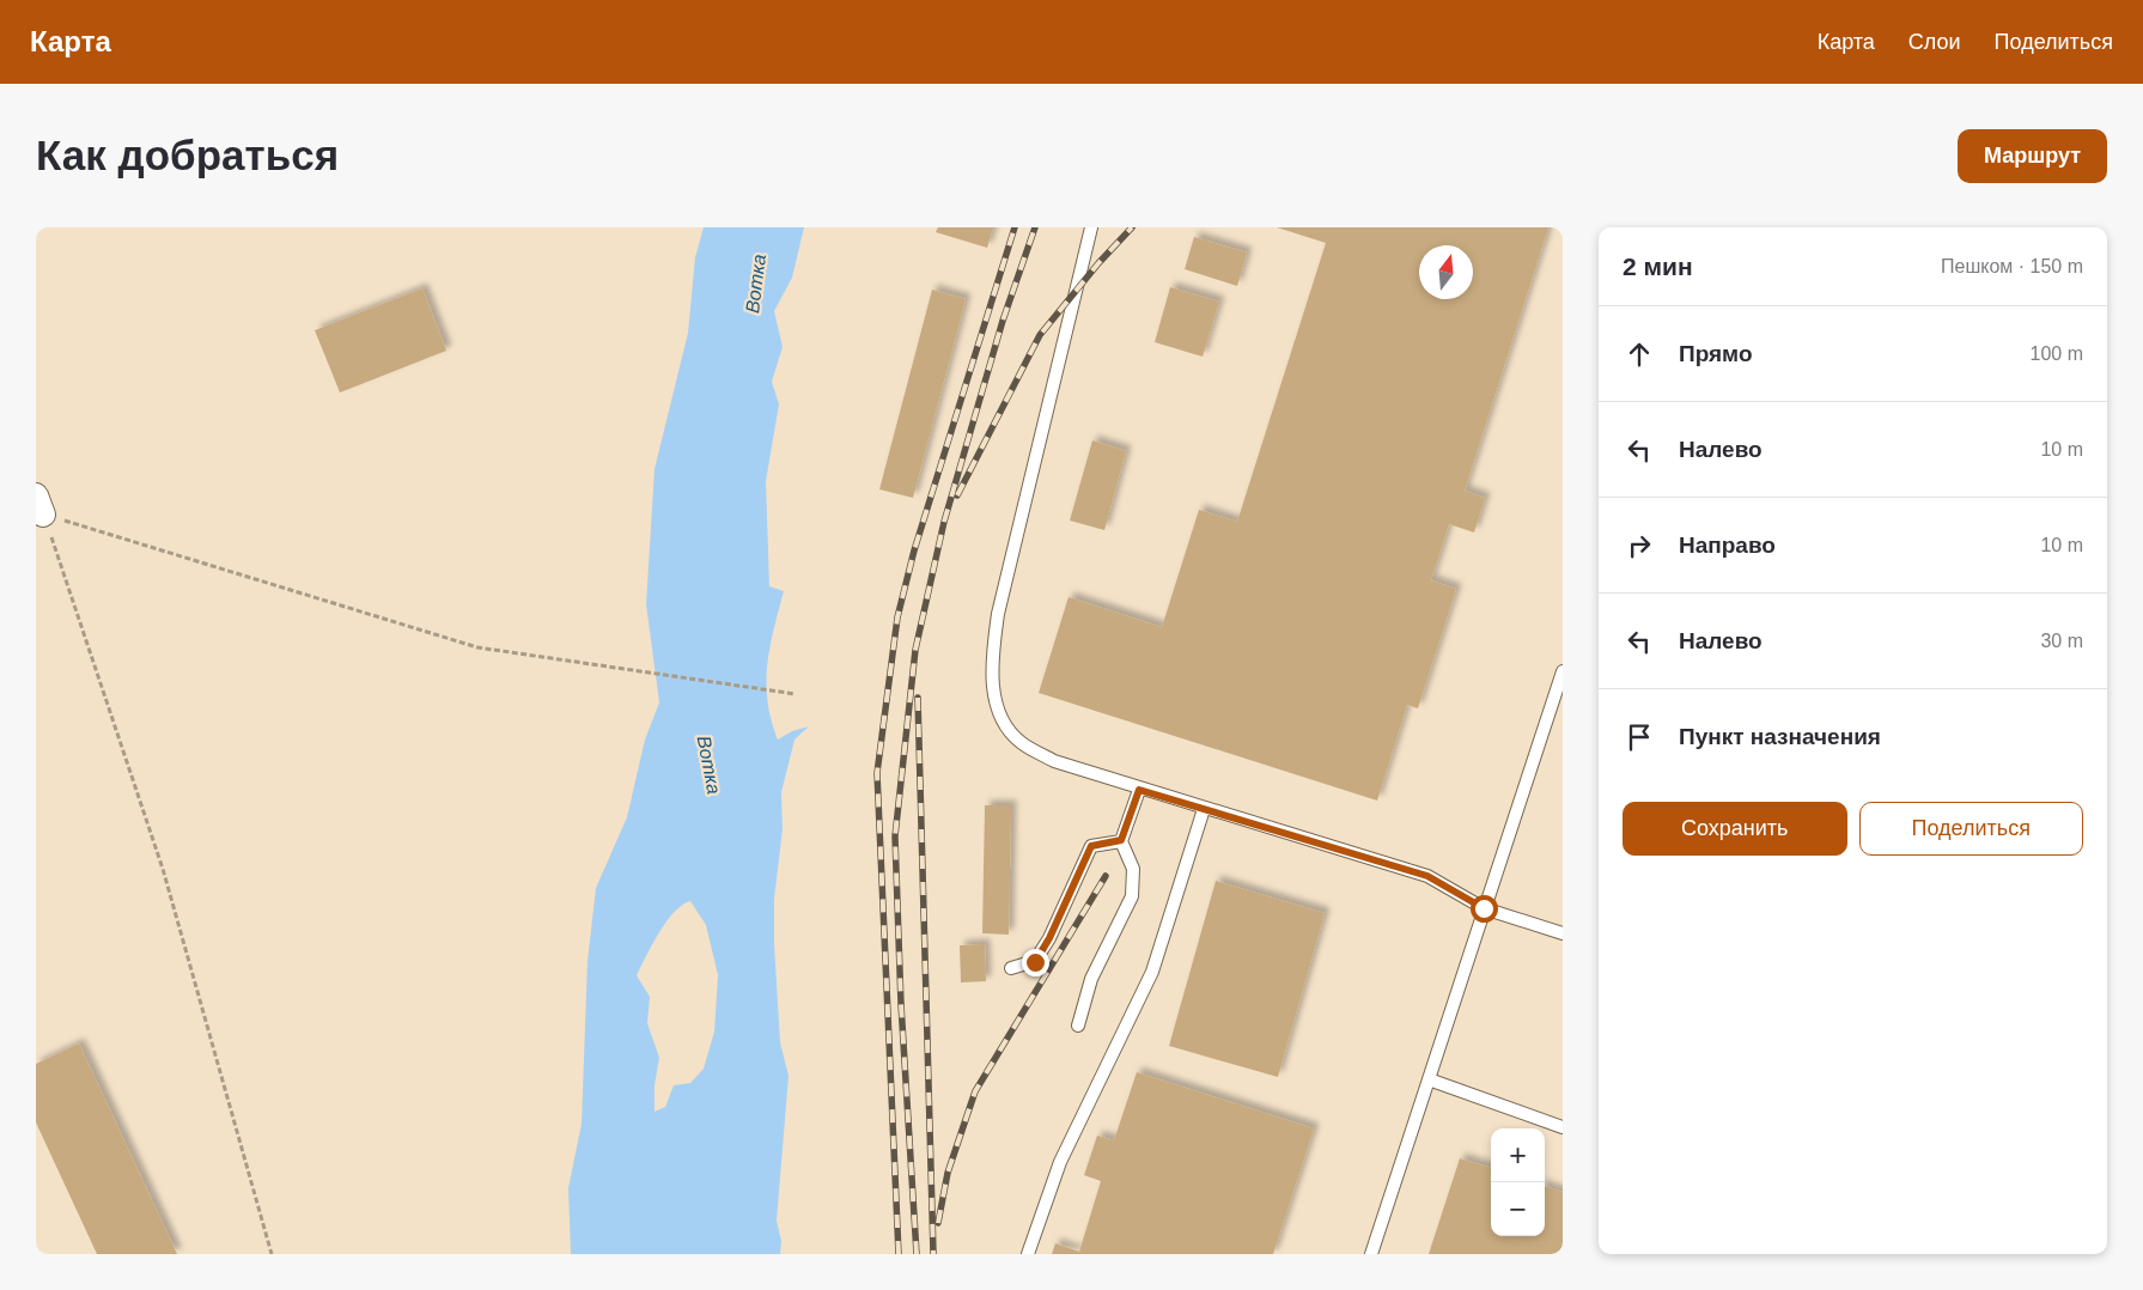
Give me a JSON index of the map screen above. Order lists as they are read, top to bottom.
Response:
{
  "water": ["Вотка"],
  "north": "top",
  "page": {
    "header": "Карта",
    "nav": ["Карта", "Слои", "Поделиться"],
    "buttons": [
      "Маршрут",
      ["Сохранить", "Поделиться"]
    ],
    "title": "Как добраться",
    "heading": ["2 мин", "Пешком · 150 m"],
    "list": [
      ["Прямо", "100 m"],
      ["Налево", "10 m"],
      ["Направо", "10 m"],
      ["Налево", "30 m"],
      "Пункт назначения"
    ],
    "map_buttons": ["+", "−"]
  }
}
